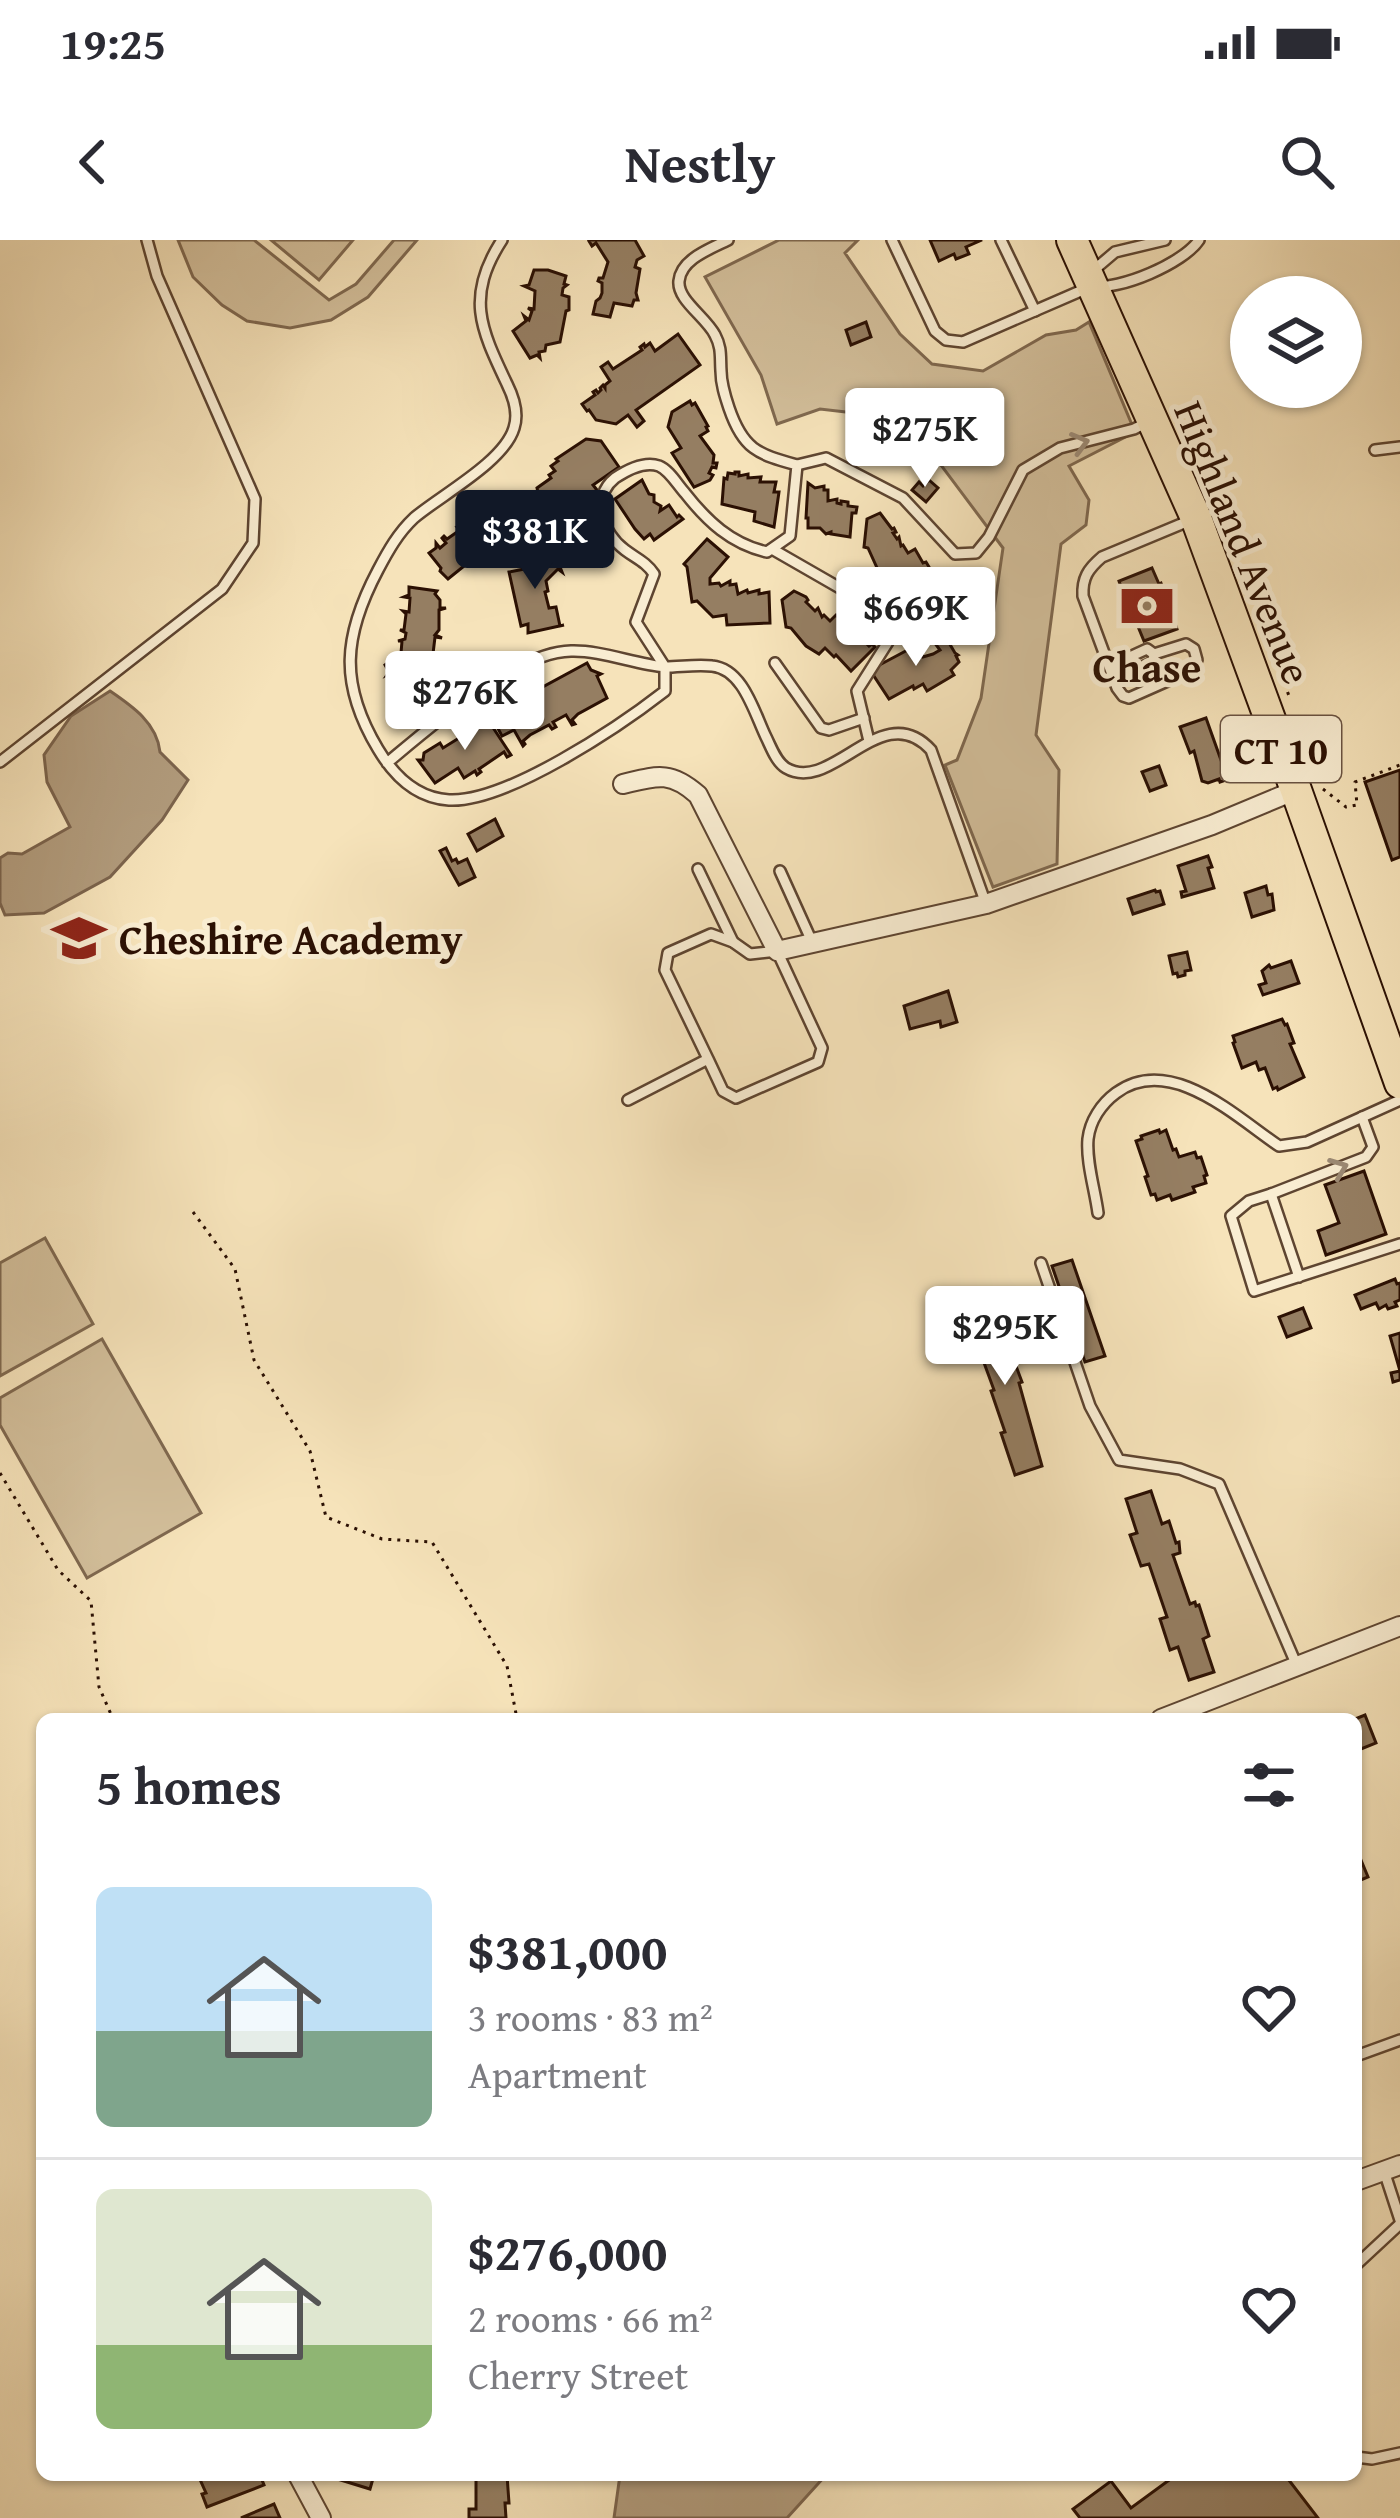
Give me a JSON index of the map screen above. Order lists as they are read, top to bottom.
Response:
{
  "streets": {
    "highway": ["Highland Avenue", "CT 10"]
  },
  "places": {
    "bank": ["Chase"],
    "school or university": ["Cheshire Academy"]
  },
  "page": {
    "status": "19:25",
    "header": "Nestly",
    "price": [
      "$275K",
      "$381K",
      "$669K",
      "$276K",
      "$295K"
    ],
    "heading": "5 homes",
    "list": [
      {
        "name": "$381,000",
        "note": "3 rooms · 83 m² · Apartment"
      },
      {
        "name": "$276,000",
        "note": "2 rooms · 66 m² · Cherry Street"
      }
    ]
  }
}
